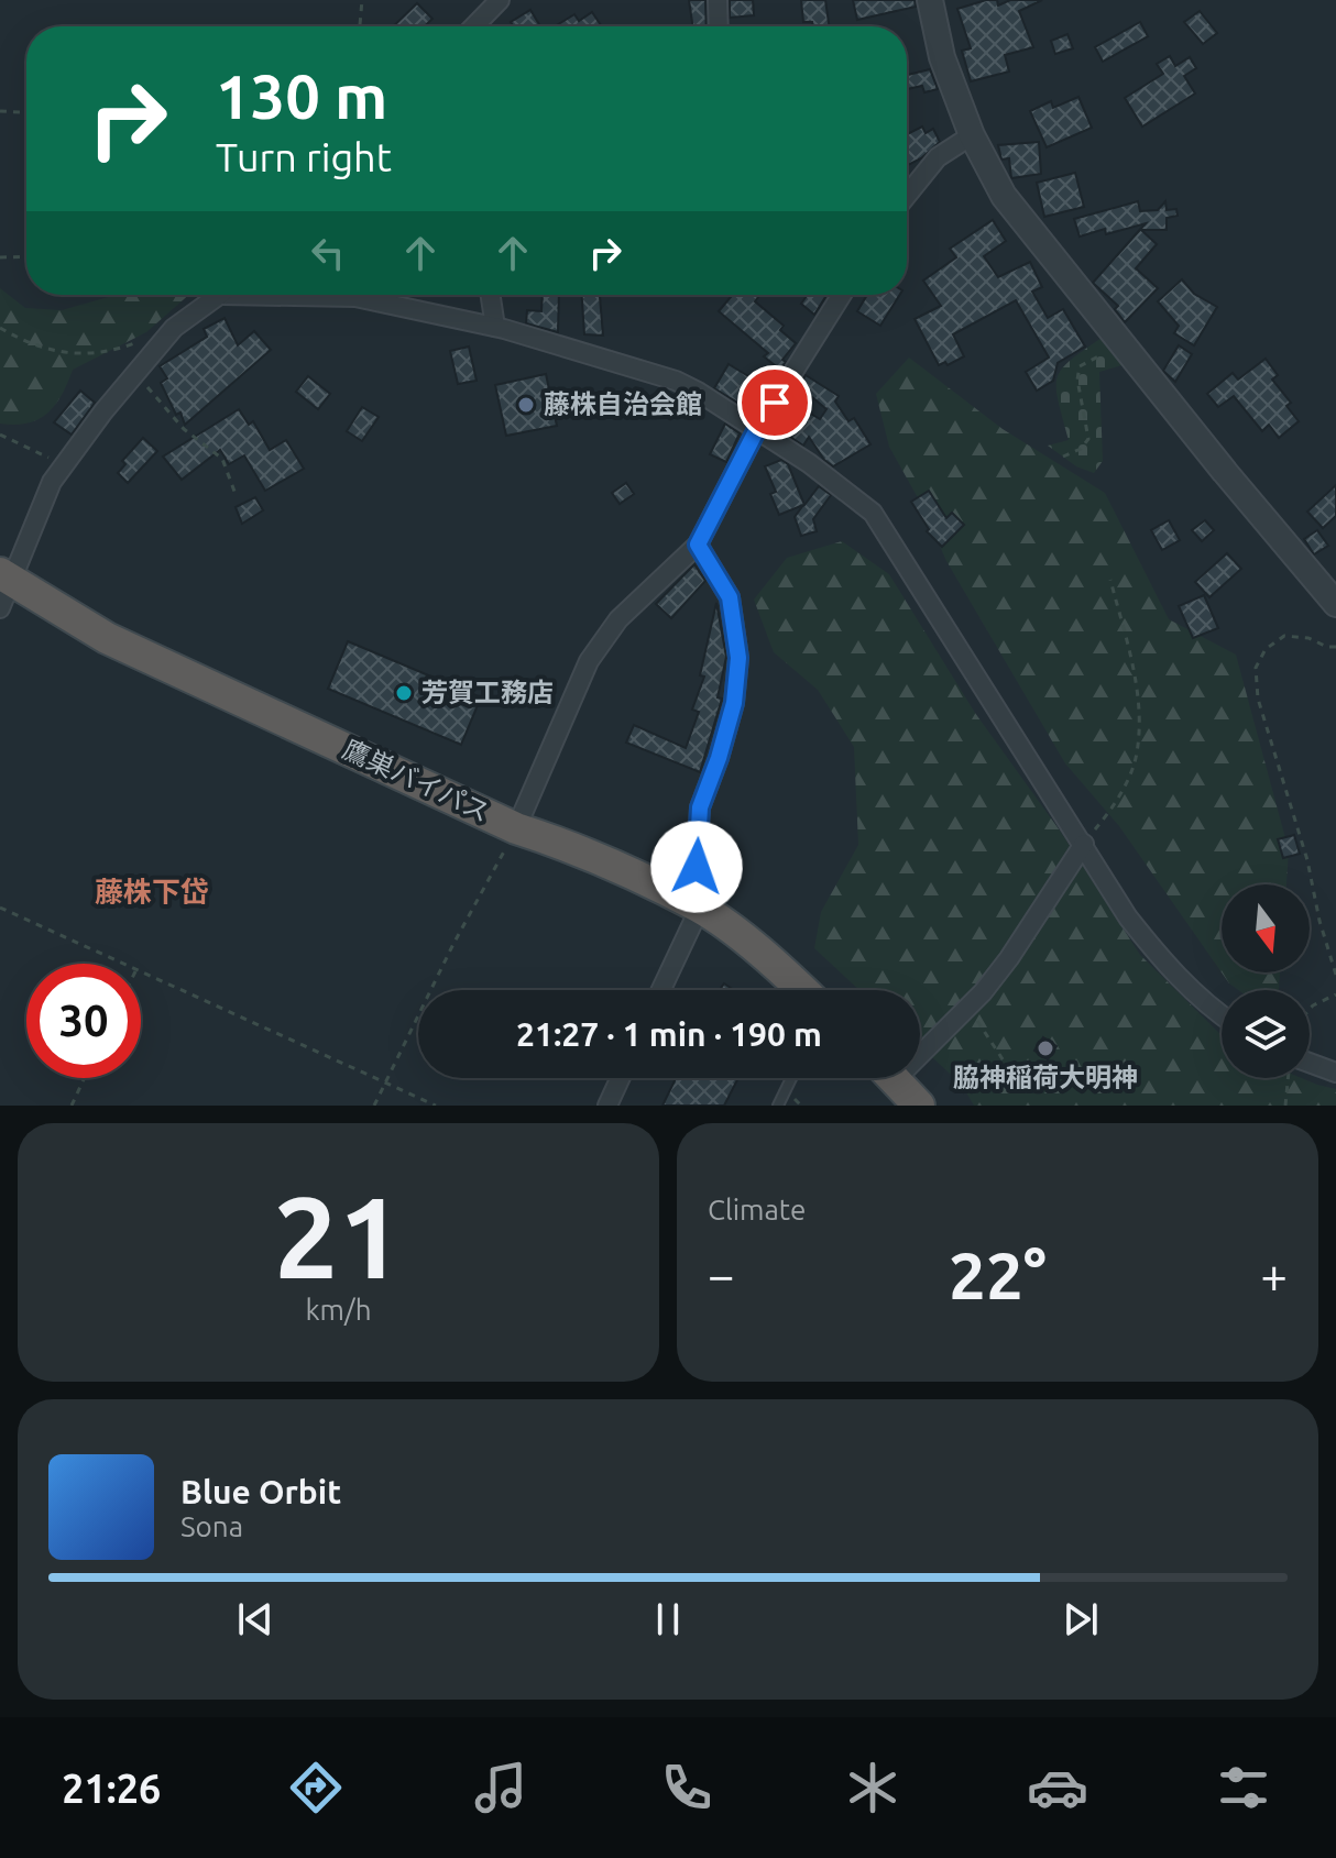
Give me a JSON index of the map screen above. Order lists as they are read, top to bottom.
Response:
{
  "streets": {
    "highway": ["鷹巣バイパス"]
  },
  "districts": ["藤株下岱"],
  "places": ["藤株自治会館", "芳賀工務店", "脇神稲荷大明神"],
  "north": "bottom",
  "page": {
    "turn": ["130 m", "Turn right"],
    "limit": "30",
    "trip": "21:27 · 1 min · 190 m",
    "tile": [
      ["21", "km/h"],
      "Climate"
    ],
    "heat": ["−", "22°", "+"],
    "song": ["Blue Orbit", "Sona"],
    "tabs": "21:26"
  }
}
